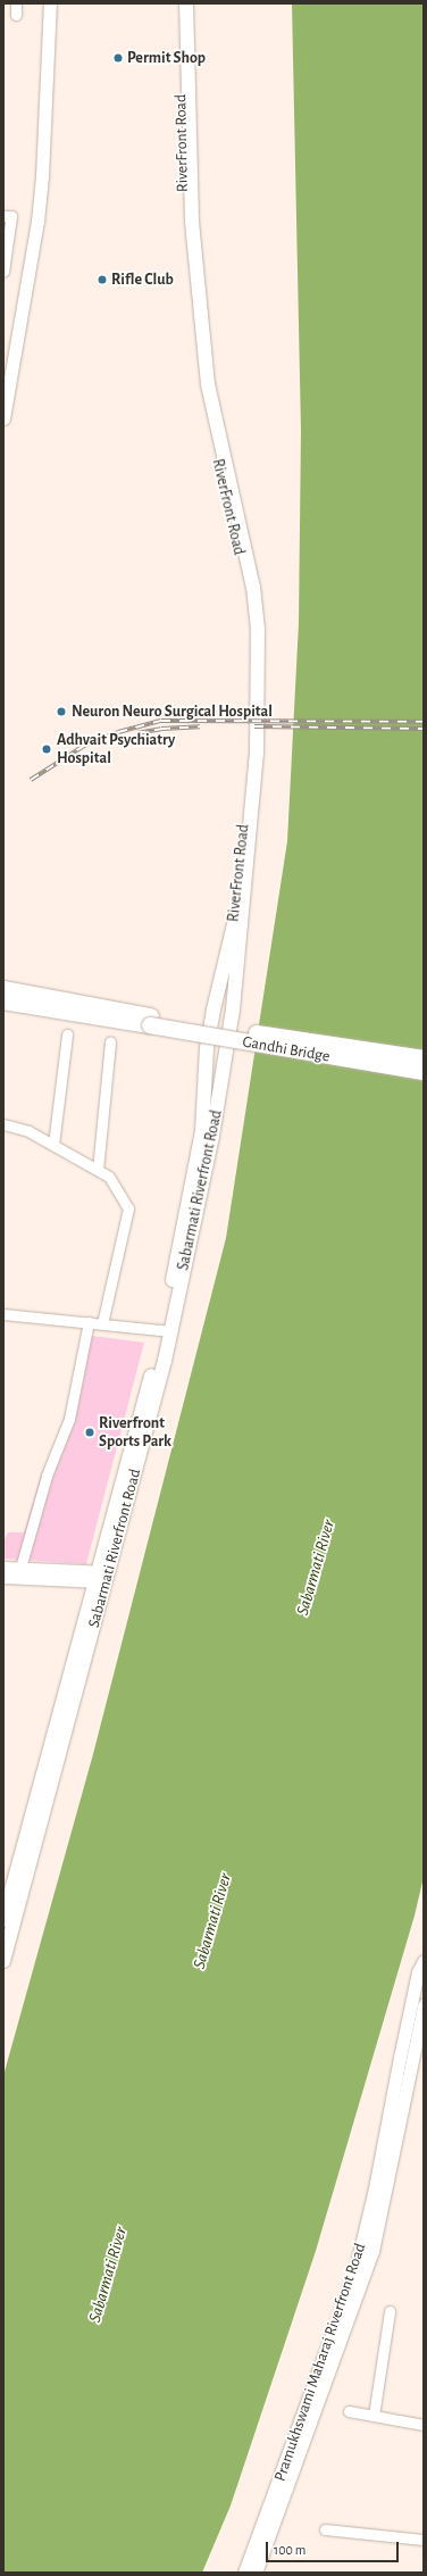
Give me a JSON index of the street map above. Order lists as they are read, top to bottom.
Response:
{
  "streets": {
    "main road": ["RiverFront Road", "Gandhi Bridge", "Sabarmati Riverfront Road"],
    "street": ["Pramukhswami Maharaj Riverfront Road"]
  },
  "crossings": [
    ["RiverFront Road", "Sabarmati Riverfront Road"]
  ],
  "water": ["Sabarmati River"],
  "places": [
    "Permit Shop",
    "Rifle Club",
    "Neuron Neuro Surgical Hospital",
    "Adhvait Psychiatry Hospital",
    "Riverfront Sports Park"
  ],
  "scale_bar": "100 m"
}
